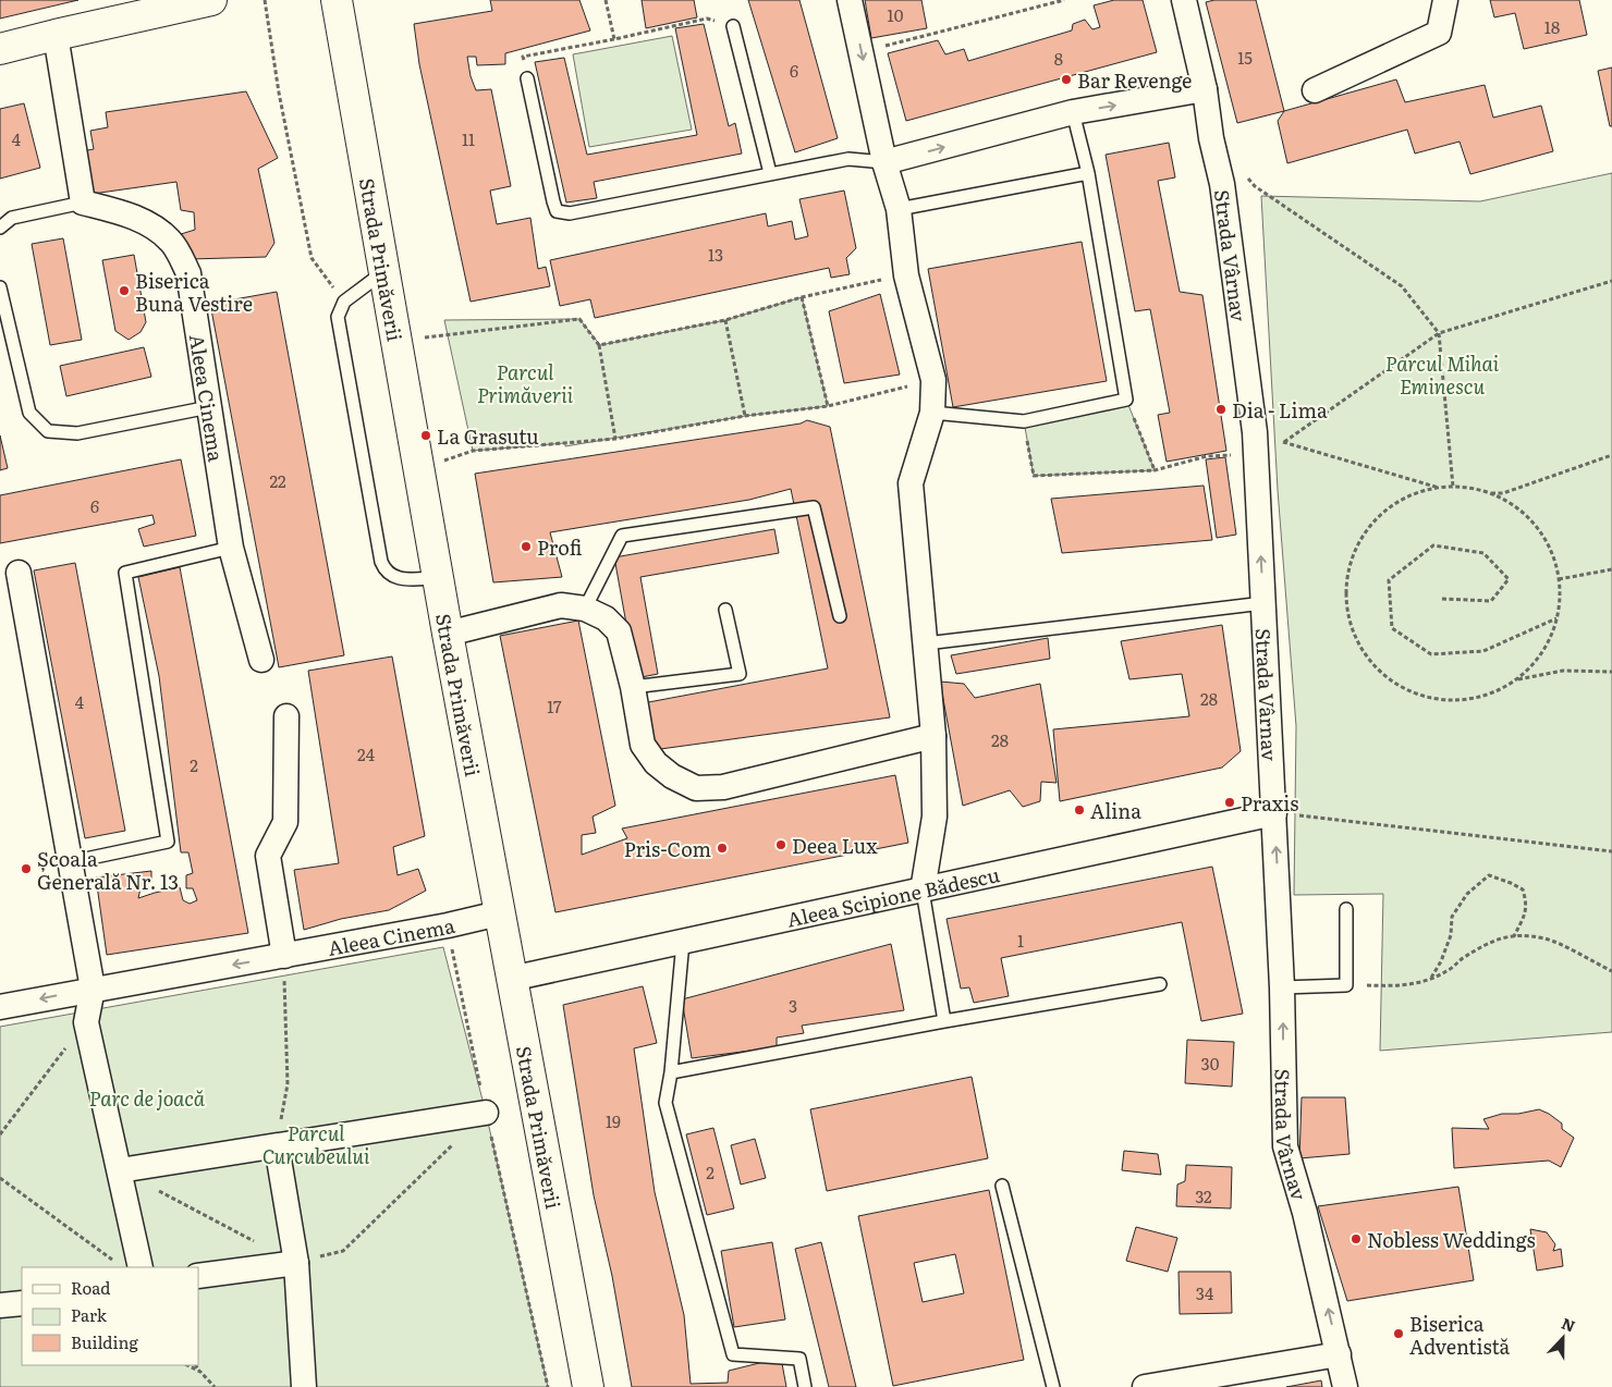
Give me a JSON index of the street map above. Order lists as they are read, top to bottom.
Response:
{
  "streets": {
    "main road": ["Strada Primăverii"],
    "street": ["Strada Vârnav", "Aleea Cinema", "Aleea Scipione Bădescu"]
  },
  "crossings": [
    ["Strada Vârnav", "Aleea Scipione Bădescu"],
    ["Strada Primăverii", "Aleea Cinema"],
    ["Strada Primăverii", "Aleea Scipione Bădescu"]
  ],
  "one_way": ["Strada Vârnav"],
  "parks": [
    "Parcul Mihai Eminescu",
    "Parcul Primăverii",
    "Parc de joacă",
    "Parcul Curcubeului"
  ],
  "places": [
    "Bar Revenge",
    "Biserica Buna Vestire",
    "Dia - Lima",
    "La Grasutu",
    "Profi",
    "Praxis",
    "Alina",
    "Deea Lux",
    "Pris-Com",
    "Școala Generală Nr. 13",
    "Nobless Weddings",
    "Biserica Adventistă"
  ],
  "house_numbers": [
    "10",
    "18",
    "15",
    "8",
    "6",
    "4",
    "11",
    "13",
    "22",
    "6",
    "28",
    "4",
    "17",
    "28",
    "24",
    "2",
    "1",
    "3",
    "30",
    "19",
    "2",
    "32",
    "34"
  ],
  "legend": ["Road", "Park", "Building"],
  "north": "top"
}
